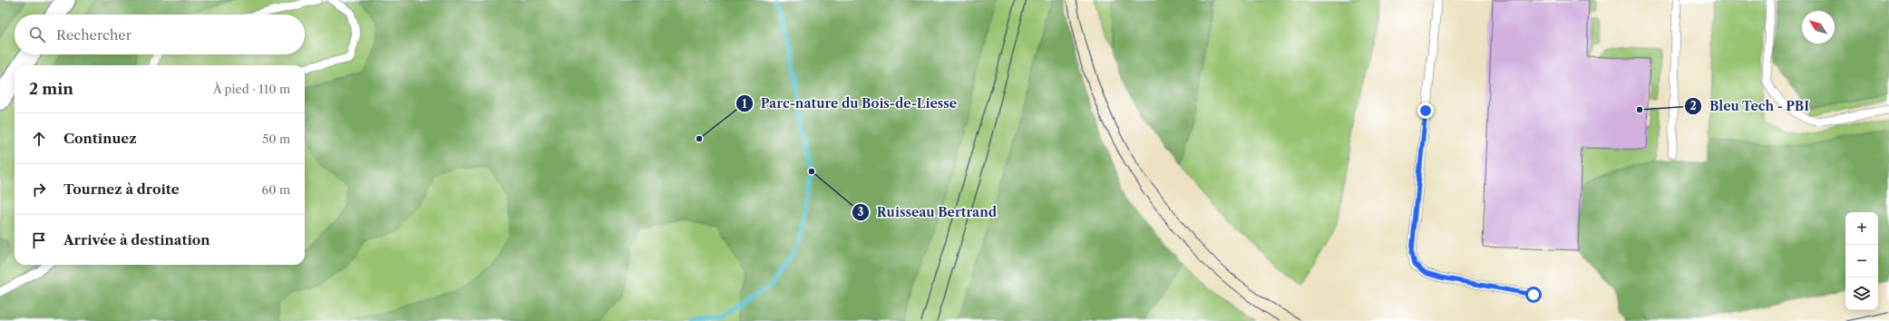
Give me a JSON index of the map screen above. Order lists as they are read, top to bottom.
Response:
{
  "places": ["Bleu Tech - PBI", "Parc-nature du Bois-de-Liesse", "Ruisseau Bertrand"],
  "north": "top left",
  "page": {
    "search": "Rechercher",
    "heading": ["2 min", "À pied · 110 m"],
    "list": [
      ["Continuez", "50 m"],
      ["Tournez à droite", "60 m"],
      "Arrivée à destination"
    ],
    "map_buttons": ["+", "−"]
  }
}
